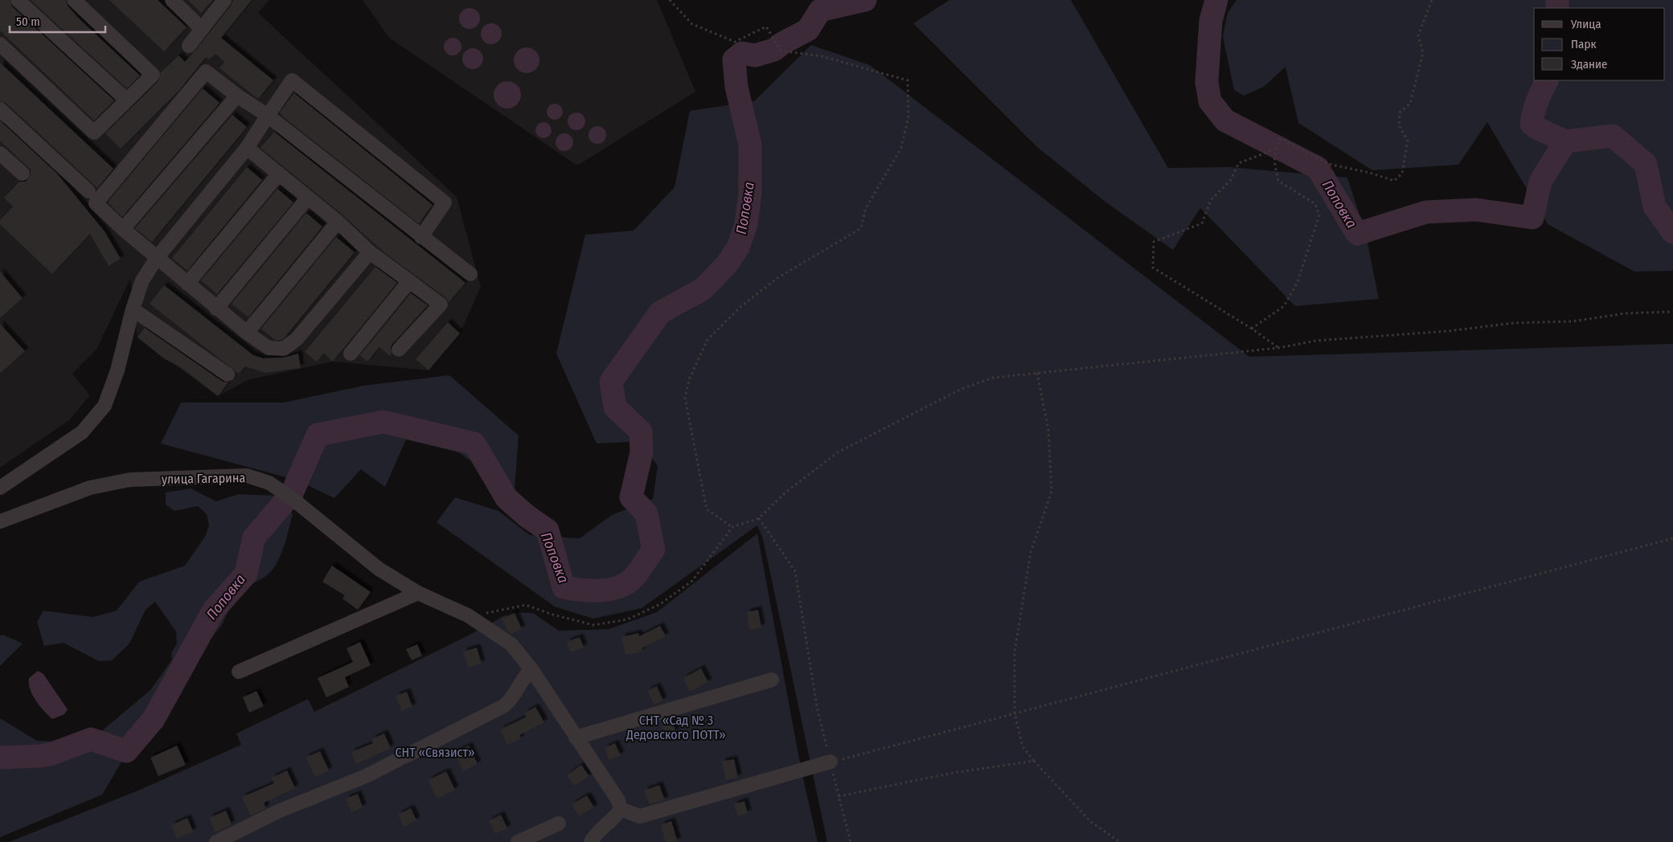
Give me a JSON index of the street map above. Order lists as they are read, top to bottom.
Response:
{
  "streets": {
    "street": ["улица Гагарина"]
  },
  "water": ["Поповка"],
  "parks": ["СНТ «Сад № 3 Дедовского ПОТТ»", "СНТ «Связист»"],
  "legend": ["Улица", "Парк", "Здание"],
  "scale_bar": "50 m"
}
